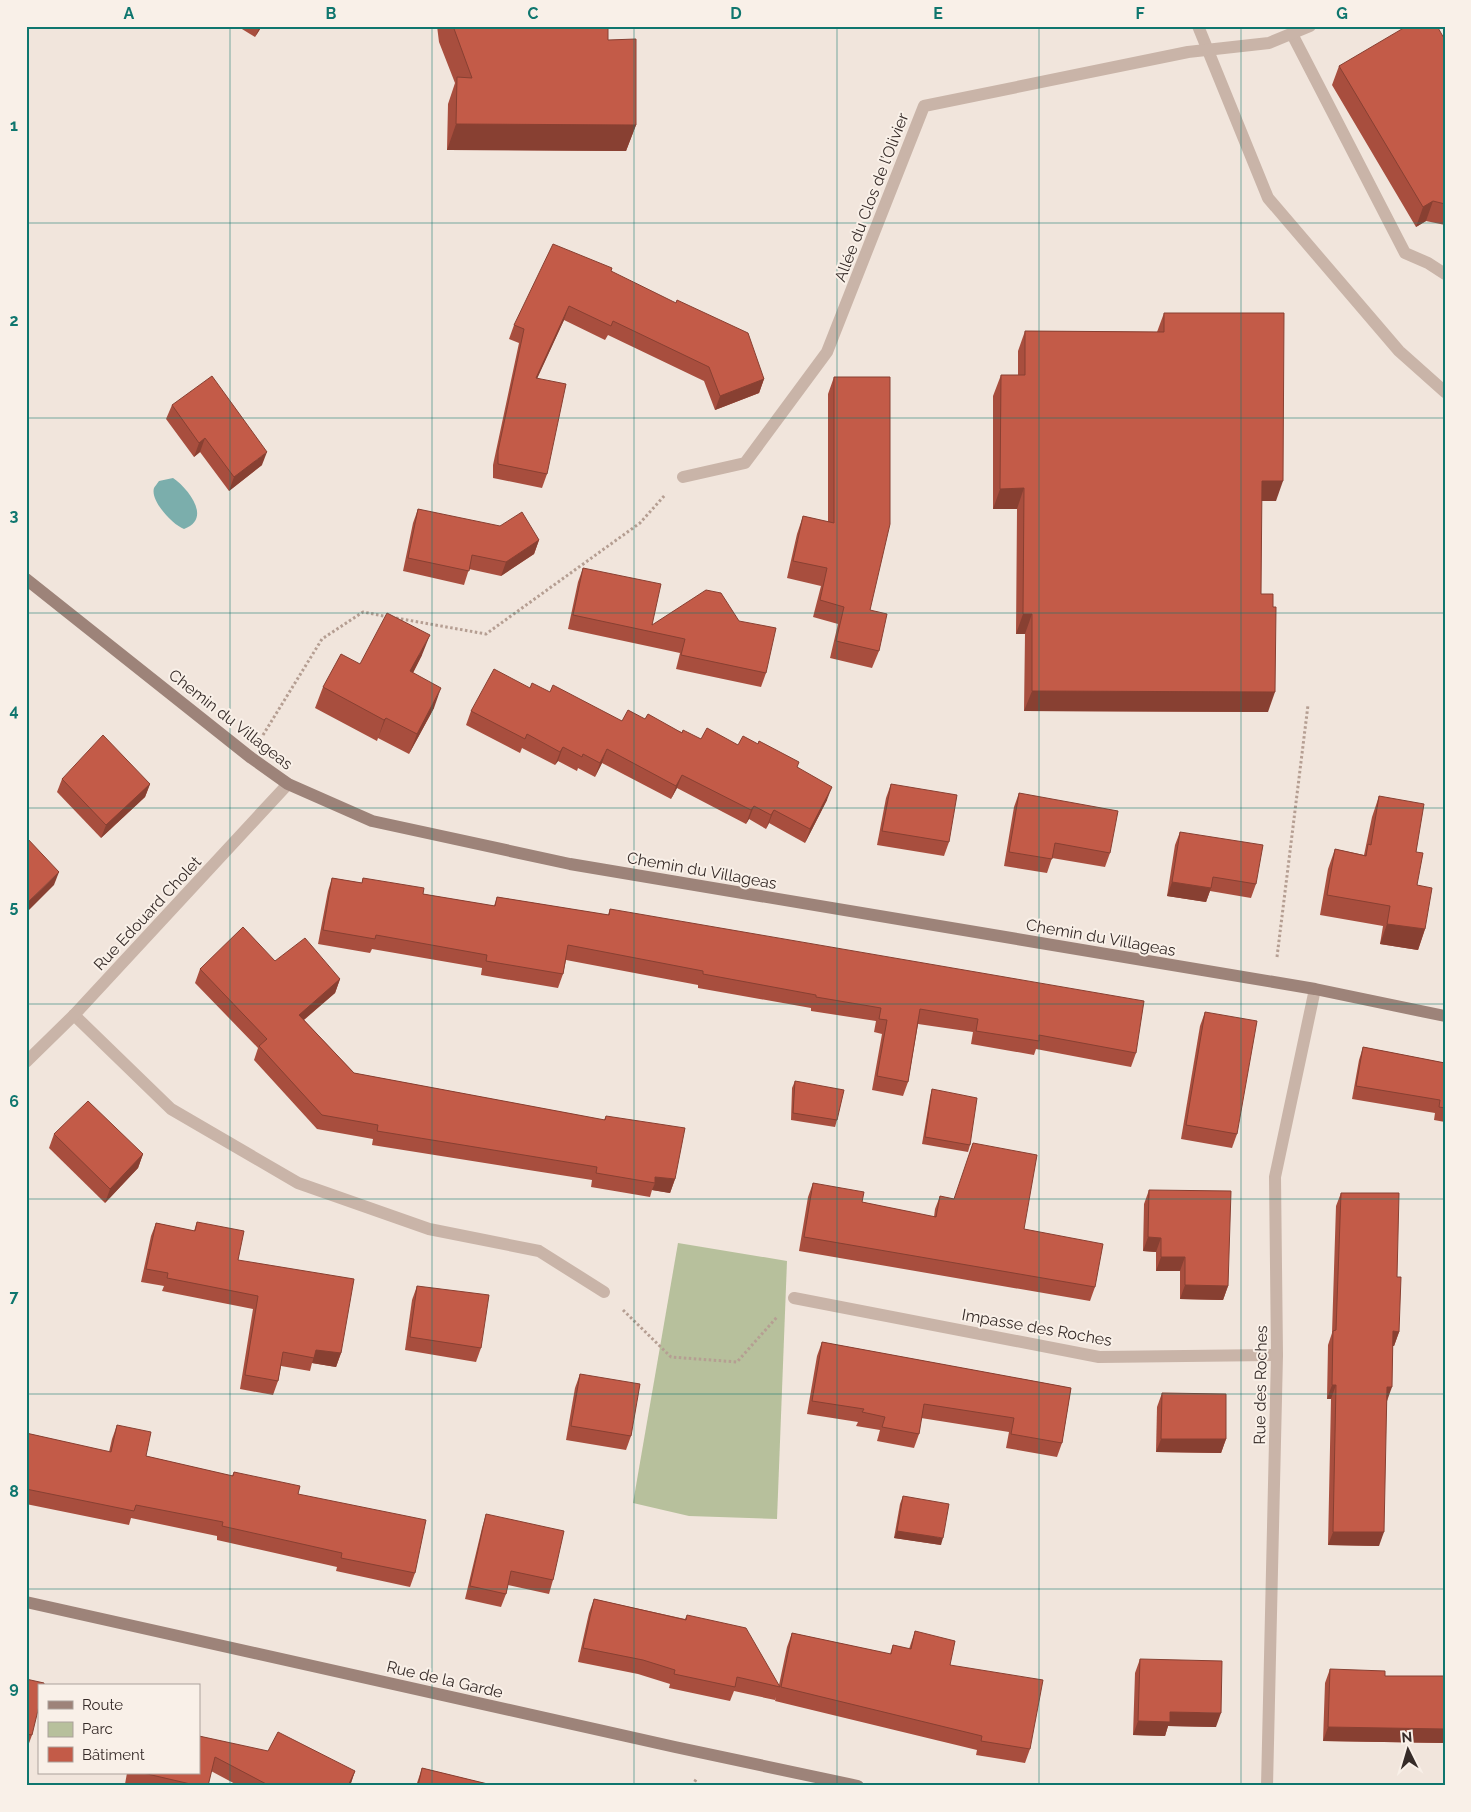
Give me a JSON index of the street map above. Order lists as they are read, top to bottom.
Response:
{
  "streets": {
    "street": [
      "Allée du Clos de l’Olivier",
      "Chemin du Villageas",
      "Rue Edouard Cholet",
      "Impasse des Roches",
      "Rue des Roches",
      "Rue de la Garde"
    ]
  },
  "crossings": [
    ["Chemin du Villageas", "Rue Edouard Cholet"],
    ["Chemin du Villageas", "Rue des Roches"],
    ["Impasse des Roches", "Rue des Roches"]
  ],
  "legend": ["Route", "Parc", "Bâtiment"],
  "north": "top",
  "grid": {
    "columns": [
      "A",
      "B",
      "C",
      "D",
      "E",
      "F",
      "G"
    ],
    "rows": [
      "1",
      "2",
      "3",
      "4",
      "5",
      "6",
      "7",
      "8",
      "9"
    ]
  }
}
